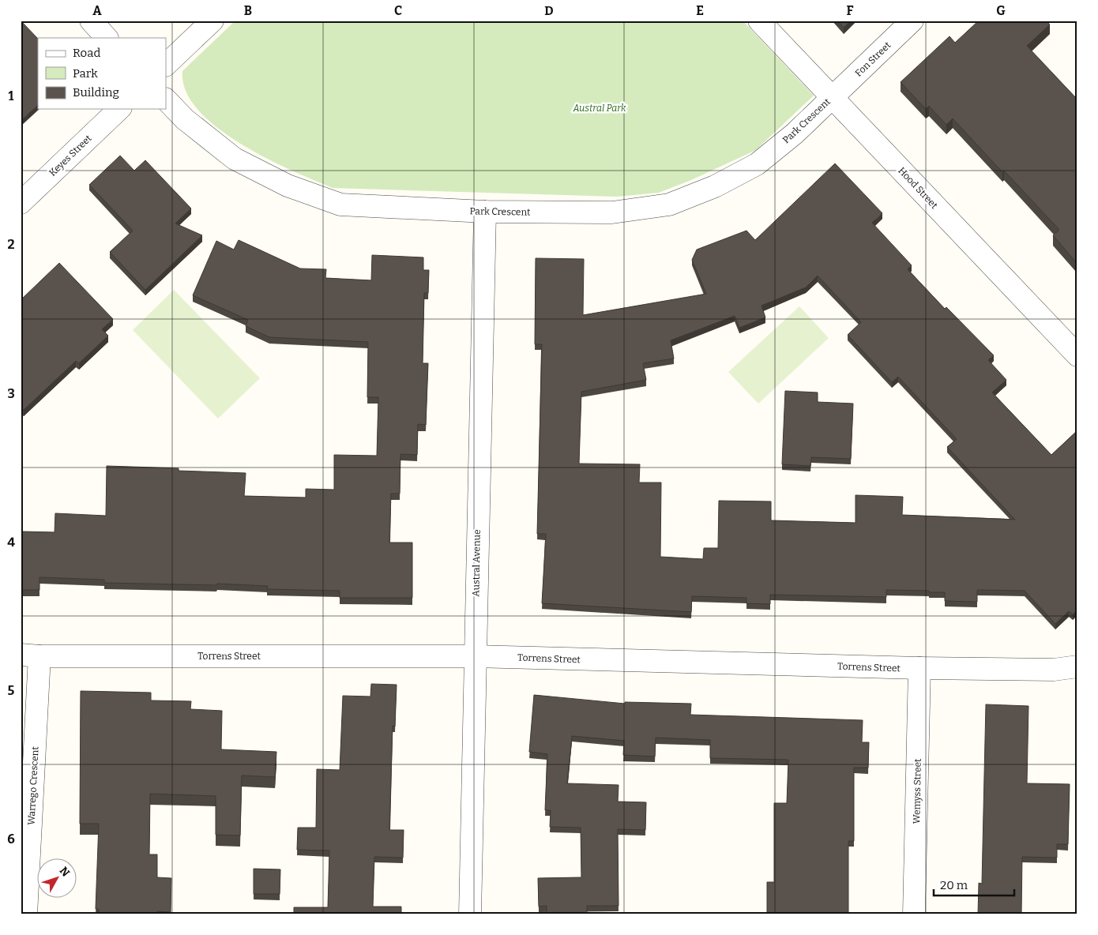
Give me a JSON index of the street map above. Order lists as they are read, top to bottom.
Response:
{
  "streets": {
    "street": [
      "Fon Street",
      "Park Crescent",
      "Keyes Street",
      "Hood Street",
      "Austral Avenue",
      "Torrens Street",
      "Warrego Crescent",
      "Wemyss Street"
    ]
  },
  "crossings": [
    ["Fon Street", "Park Crescent"],
    ["Fon Street", "Hood Street"],
    ["Park Crescent", "Hood Street"],
    ["Park Crescent", "Austral Avenue"],
    ["Austral Avenue", "Torrens Street"],
    ["Torrens Street", "Warrego Crescent"],
    ["Torrens Street", "Wemyss Street"]
  ],
  "parks": ["Austral Park"],
  "legend": ["Road", "Park", "Building"],
  "scale_bar": "20 m",
  "north": "top right",
  "grid": {
    "columns": [
      "A",
      "B",
      "C",
      "D",
      "E",
      "F",
      "G"
    ],
    "rows": [
      "1",
      "2",
      "3",
      "4",
      "5",
      "6"
    ]
  }
}
